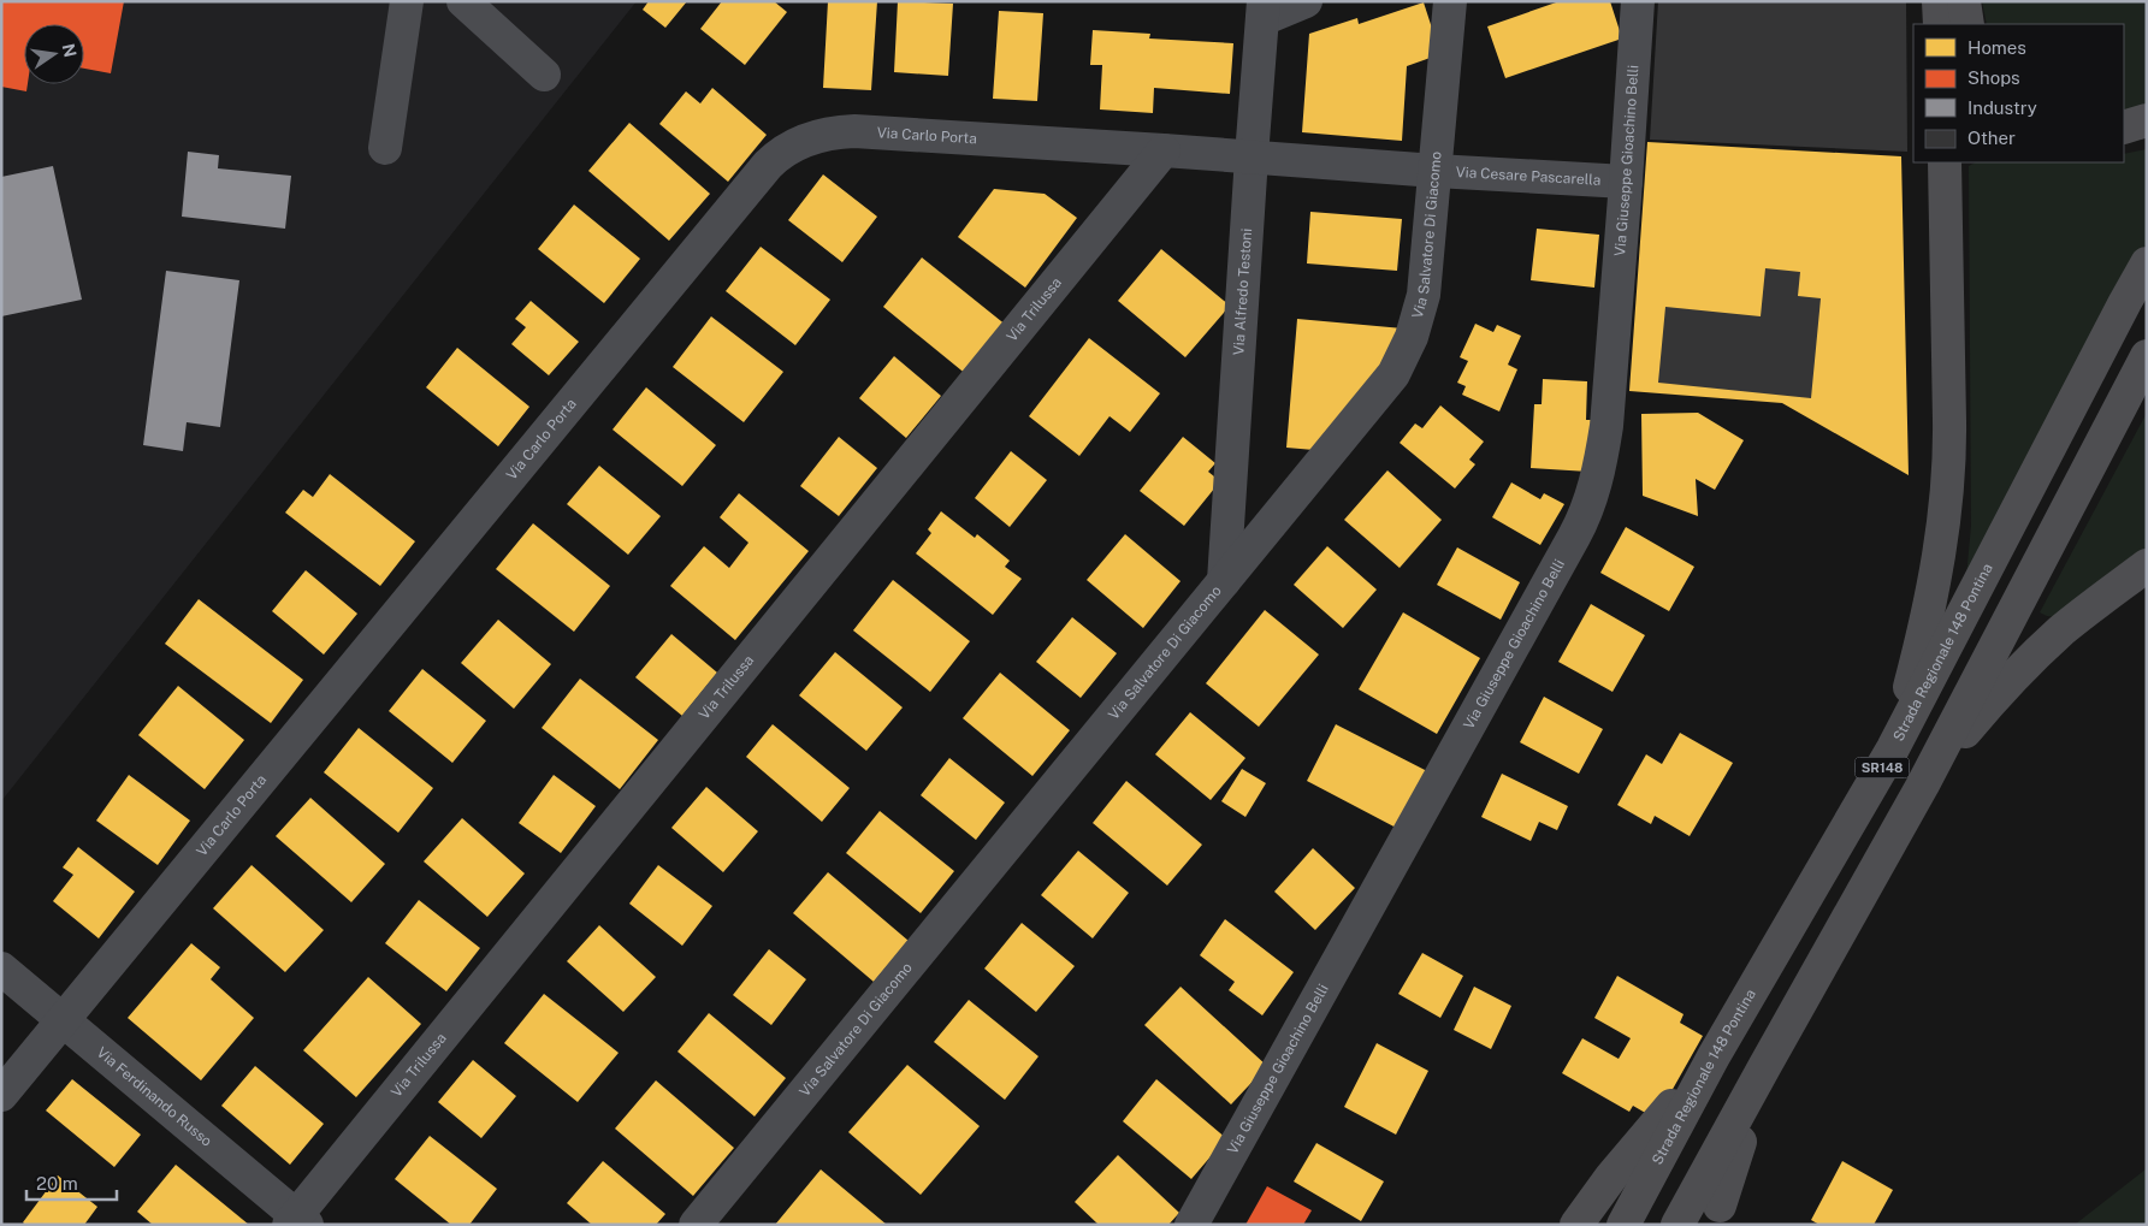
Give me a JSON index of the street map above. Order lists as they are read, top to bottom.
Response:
{
  "streets": {
    "highway": ["Strada Regionale 148 Pontina", "SR148"],
    "street": [
      "Via Carlo Porta",
      "Via Giuseppe Gioachino Belli",
      "Via Cesare Pascarella",
      "Via Salvatore Di Giacomo",
      "Via Alfredo Testoni",
      "Via Trilussa",
      "Via Ferdinando Russo"
    ]
  },
  "crossings": [
    ["Via Carlo Porta", "Via Cesare Pascarella"],
    ["Via Carlo Porta", "Via Alfredo Testoni"],
    ["Via Carlo Porta", "Via Trilussa"],
    ["Via Carlo Porta", "Via Ferdinando Russo"],
    ["Via Giuseppe Gioachino Belli", "Via Cesare Pascarella"],
    ["Via Cesare Pascarella", "Via Salvatore Di Giacomo"],
    ["Via Cesare Pascarella", "Via Alfredo Testoni"],
    ["Via Salvatore Di Giacomo", "Via Alfredo Testoni"],
    ["Via Trilussa", "Via Ferdinando Russo"]
  ],
  "legend": [
    "Homes",
    "Shops",
    "Industry",
    "Other"
  ],
  "scale_bar": "20 m",
  "north": "right"
}
